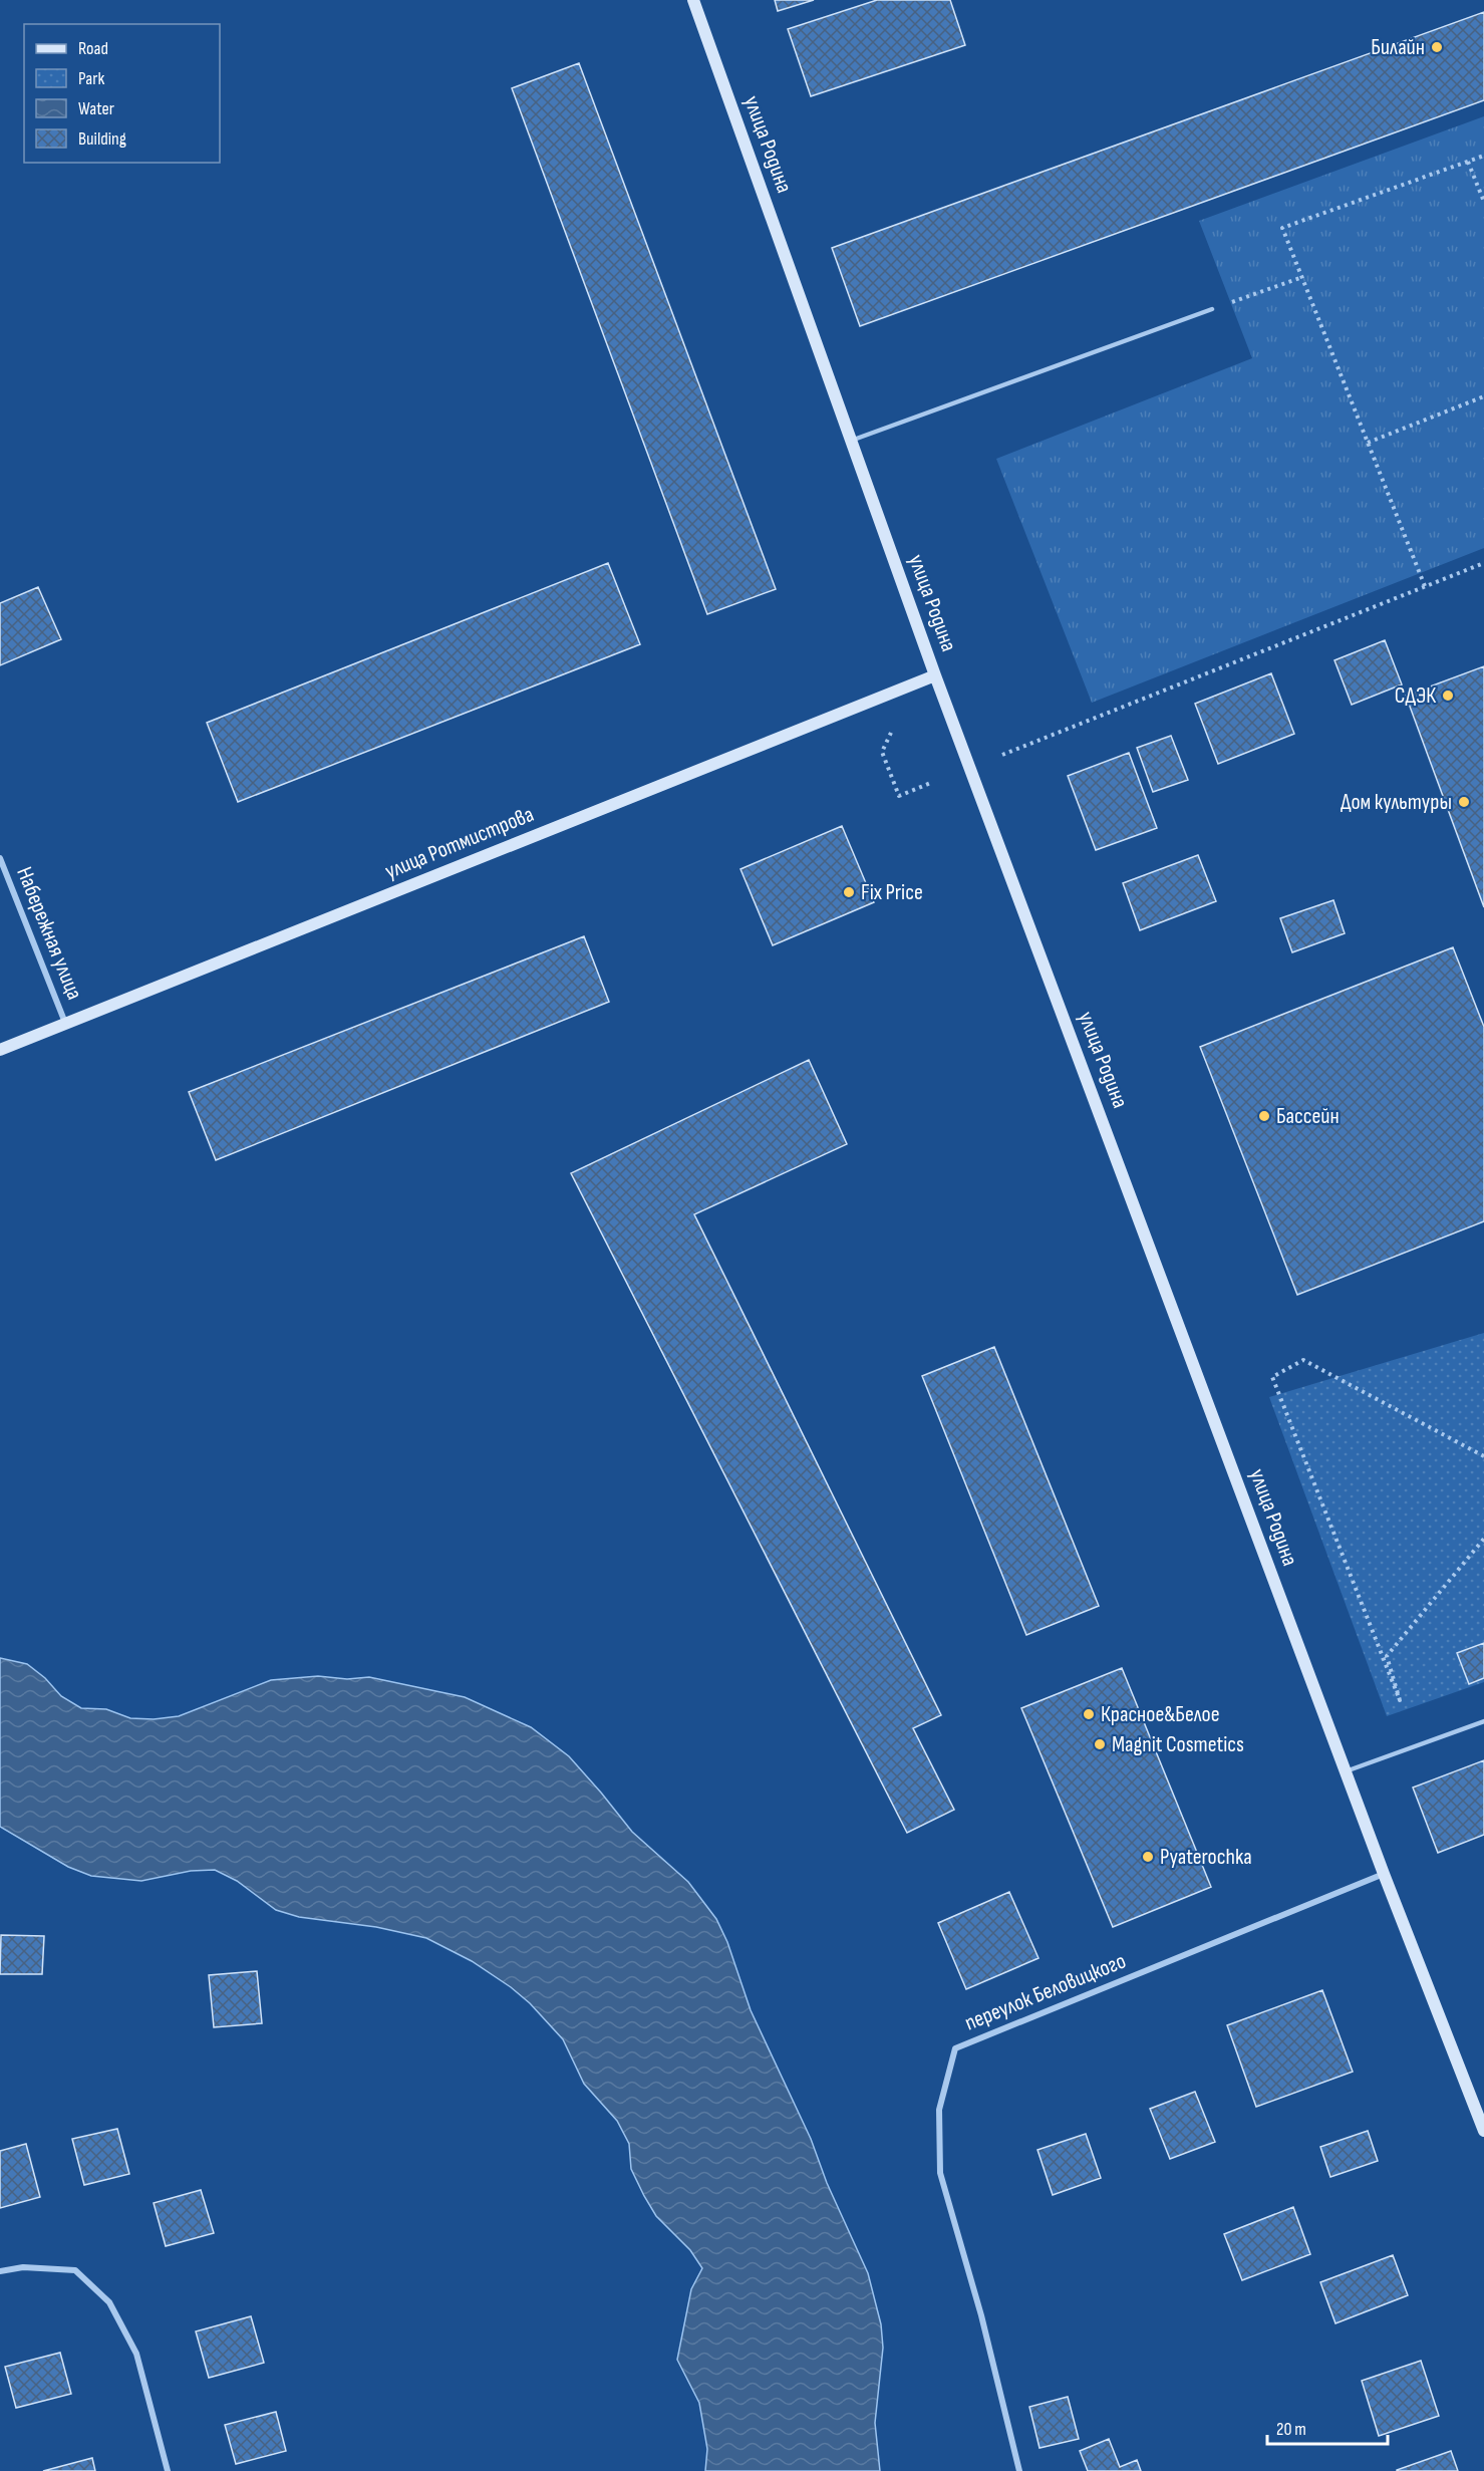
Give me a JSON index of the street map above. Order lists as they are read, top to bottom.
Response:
{
  "streets": {
    "street": [
      "улица Родина",
      "улица Ротмистрова",
      "Набережная улица",
      "переулок Беловицкого"
    ]
  },
  "crossings": [
    ["улица Родина", "улица Ротмистрова"],
    ["улица Родина", "переулок Беловицкого"],
    ["улица Ротмистрова", "Набережная улица"]
  ],
  "places": [
    "Билайн",
    "СДЭК",
    "Дом культуры",
    "Fix Price",
    "Бассейн",
    "Красное&Белое",
    "Magnit Cosmetics",
    "Pyaterochka"
  ],
  "legend": [
    "Road",
    "Park",
    "Water",
    "Building"
  ],
  "scale_bar": "20 m"
}
